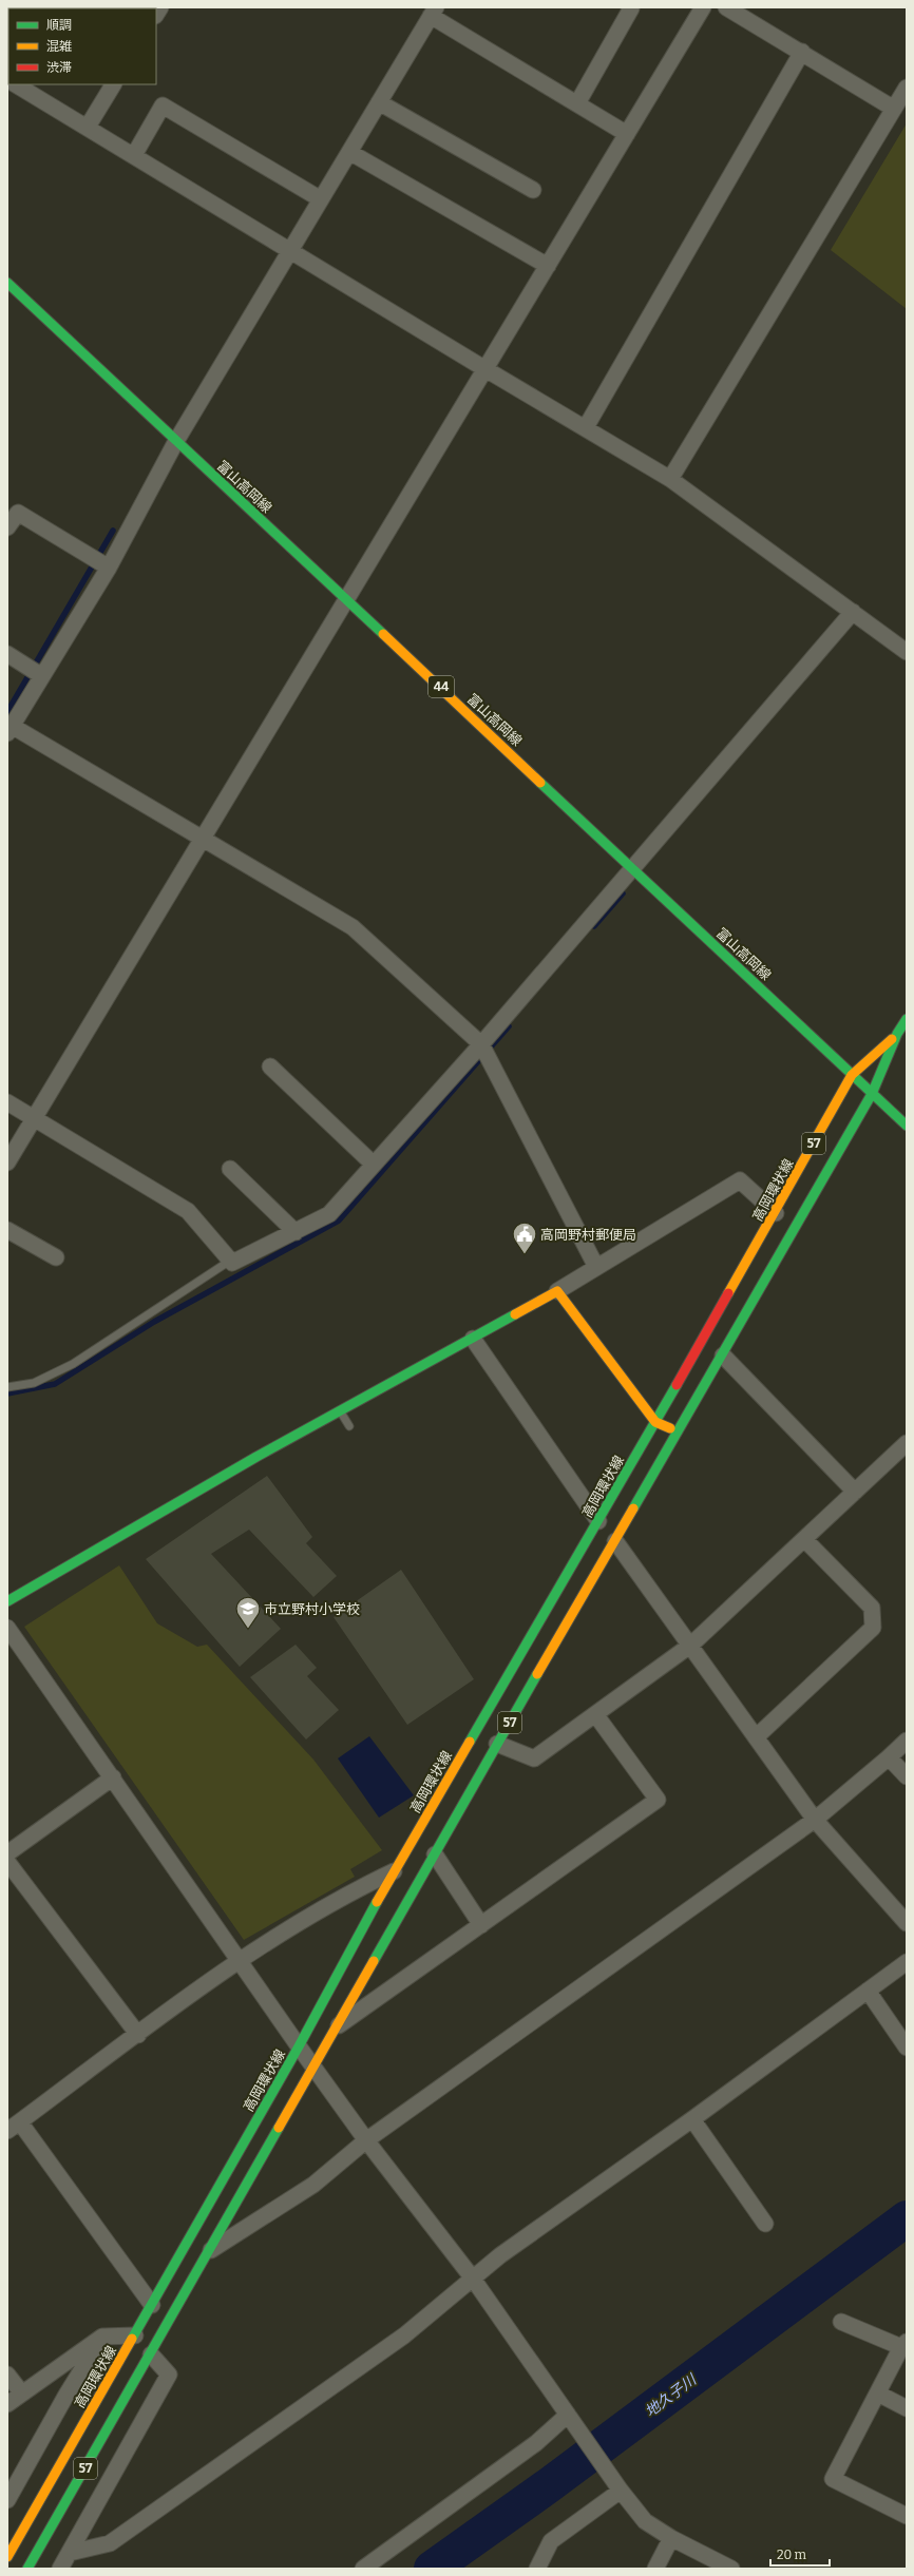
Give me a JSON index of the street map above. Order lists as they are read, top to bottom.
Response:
{
  "streets": {
    "main road": [
      "富山高岡線",
      "44",
      "57",
      "高岡環状線"
    ]
  },
  "crossings": [
    ["富山高岡線", "高岡環状線"]
  ],
  "water": ["地久子川"],
  "places": {
    "public building": ["高岡野村郵便局"],
    "school or university": ["市立野村小学校"]
  },
  "legend": ["順調", "混雑", "渋滞"],
  "scale_bar": "20 m"
}
